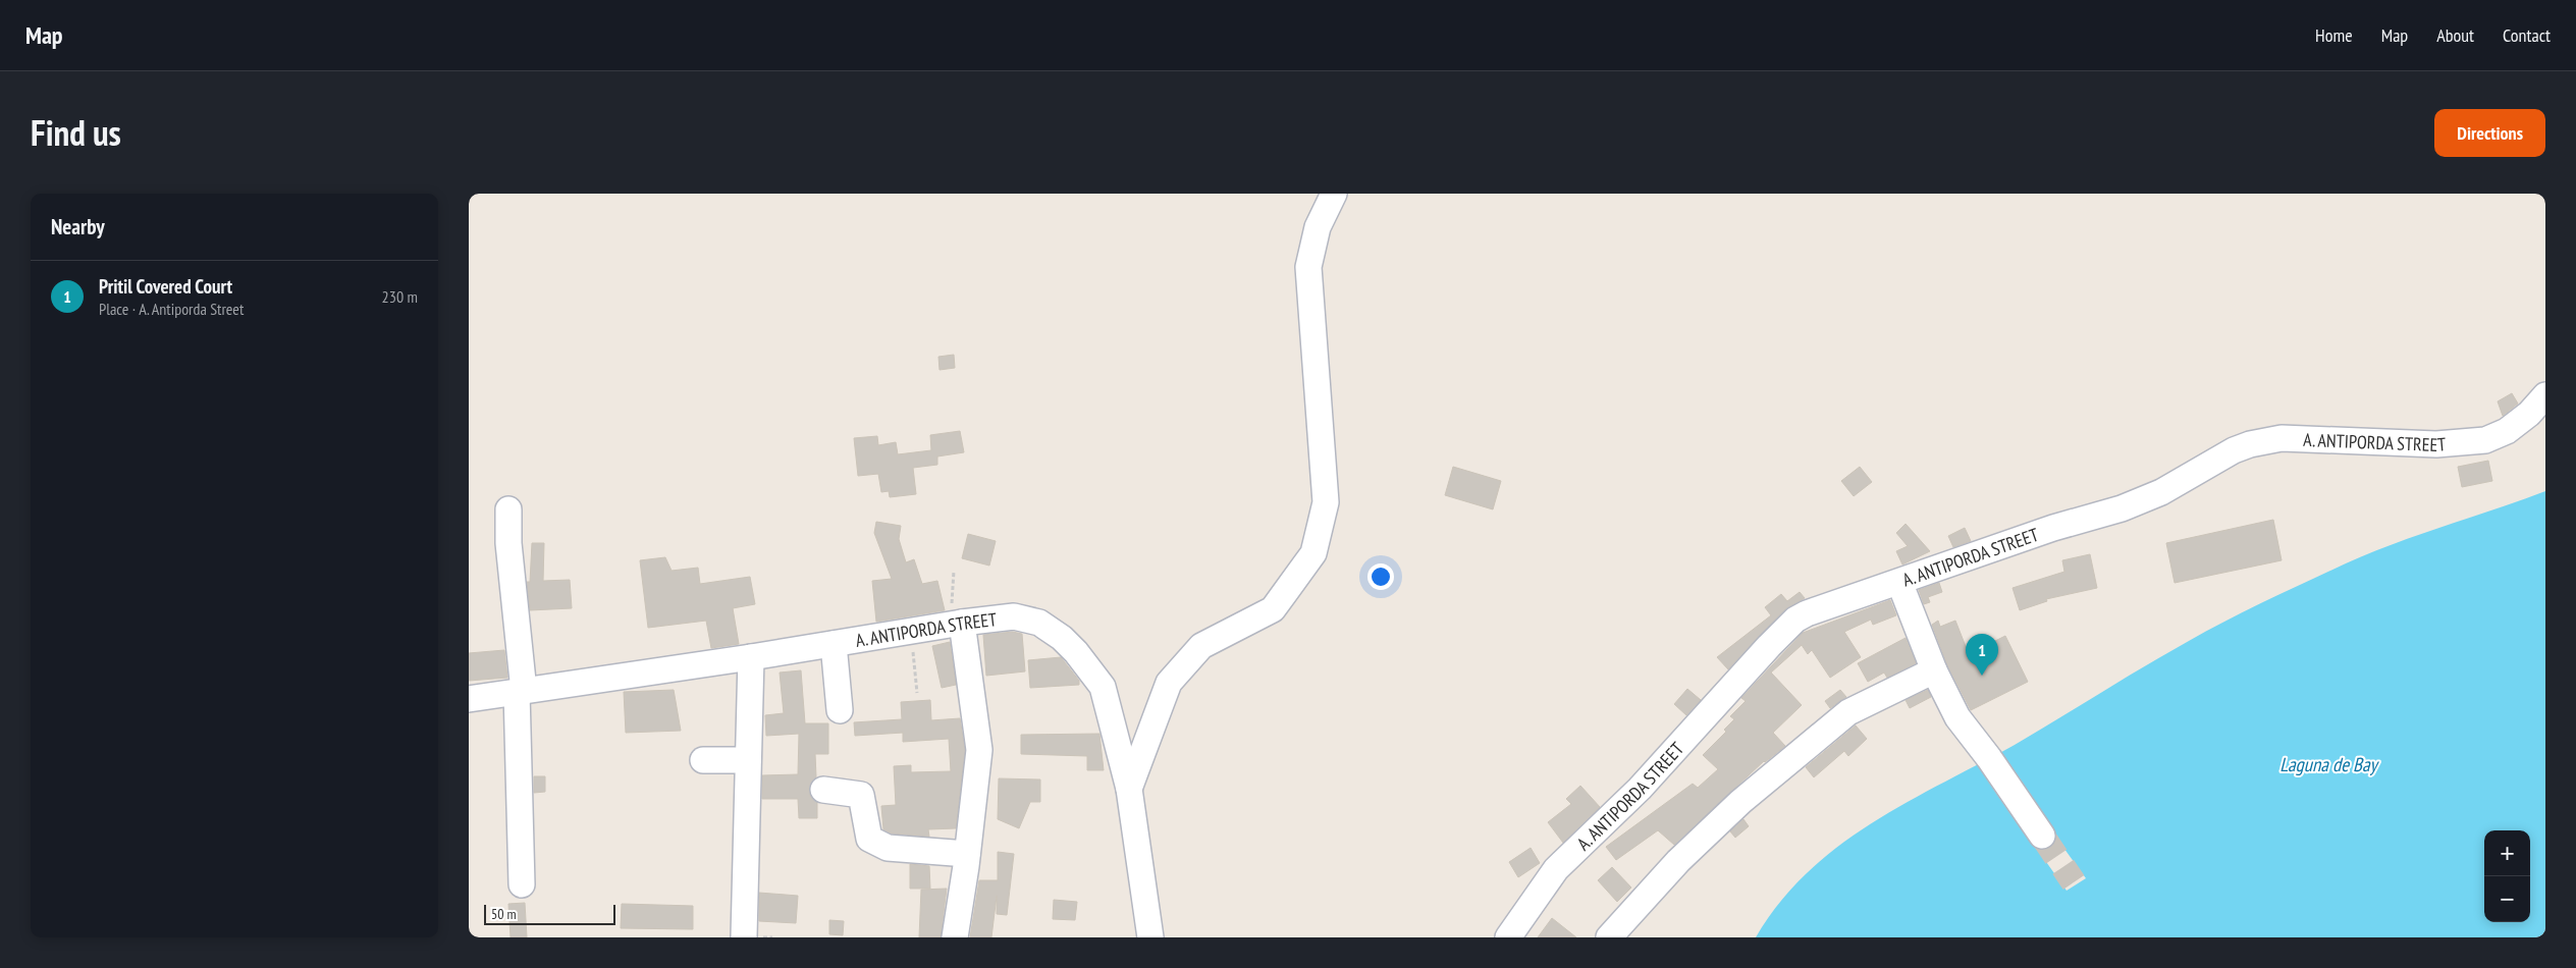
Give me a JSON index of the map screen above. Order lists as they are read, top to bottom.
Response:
{
  "streets": {
    "street": ["A. ANTIPORDA STREET"]
  },
  "water": ["Laguna de Bay"],
  "scale_bar": "50 m",
  "page": {
    "header": "Map",
    "nav": [
      "Home",
      "Map",
      "About",
      "Contact"
    ],
    "title": "Find us",
    "buttons": "Directions",
    "heading": "Nearby",
    "list": [
      {
        "mark": "1",
        "name": "Pritil Covered Court",
        "note": "Place · A. Antiporda Street",
        "value": "230 m"
      }
    ],
    "pins": "1",
    "map_buttons": ["+", "−"],
    "scale": "50 m"
  }
}
